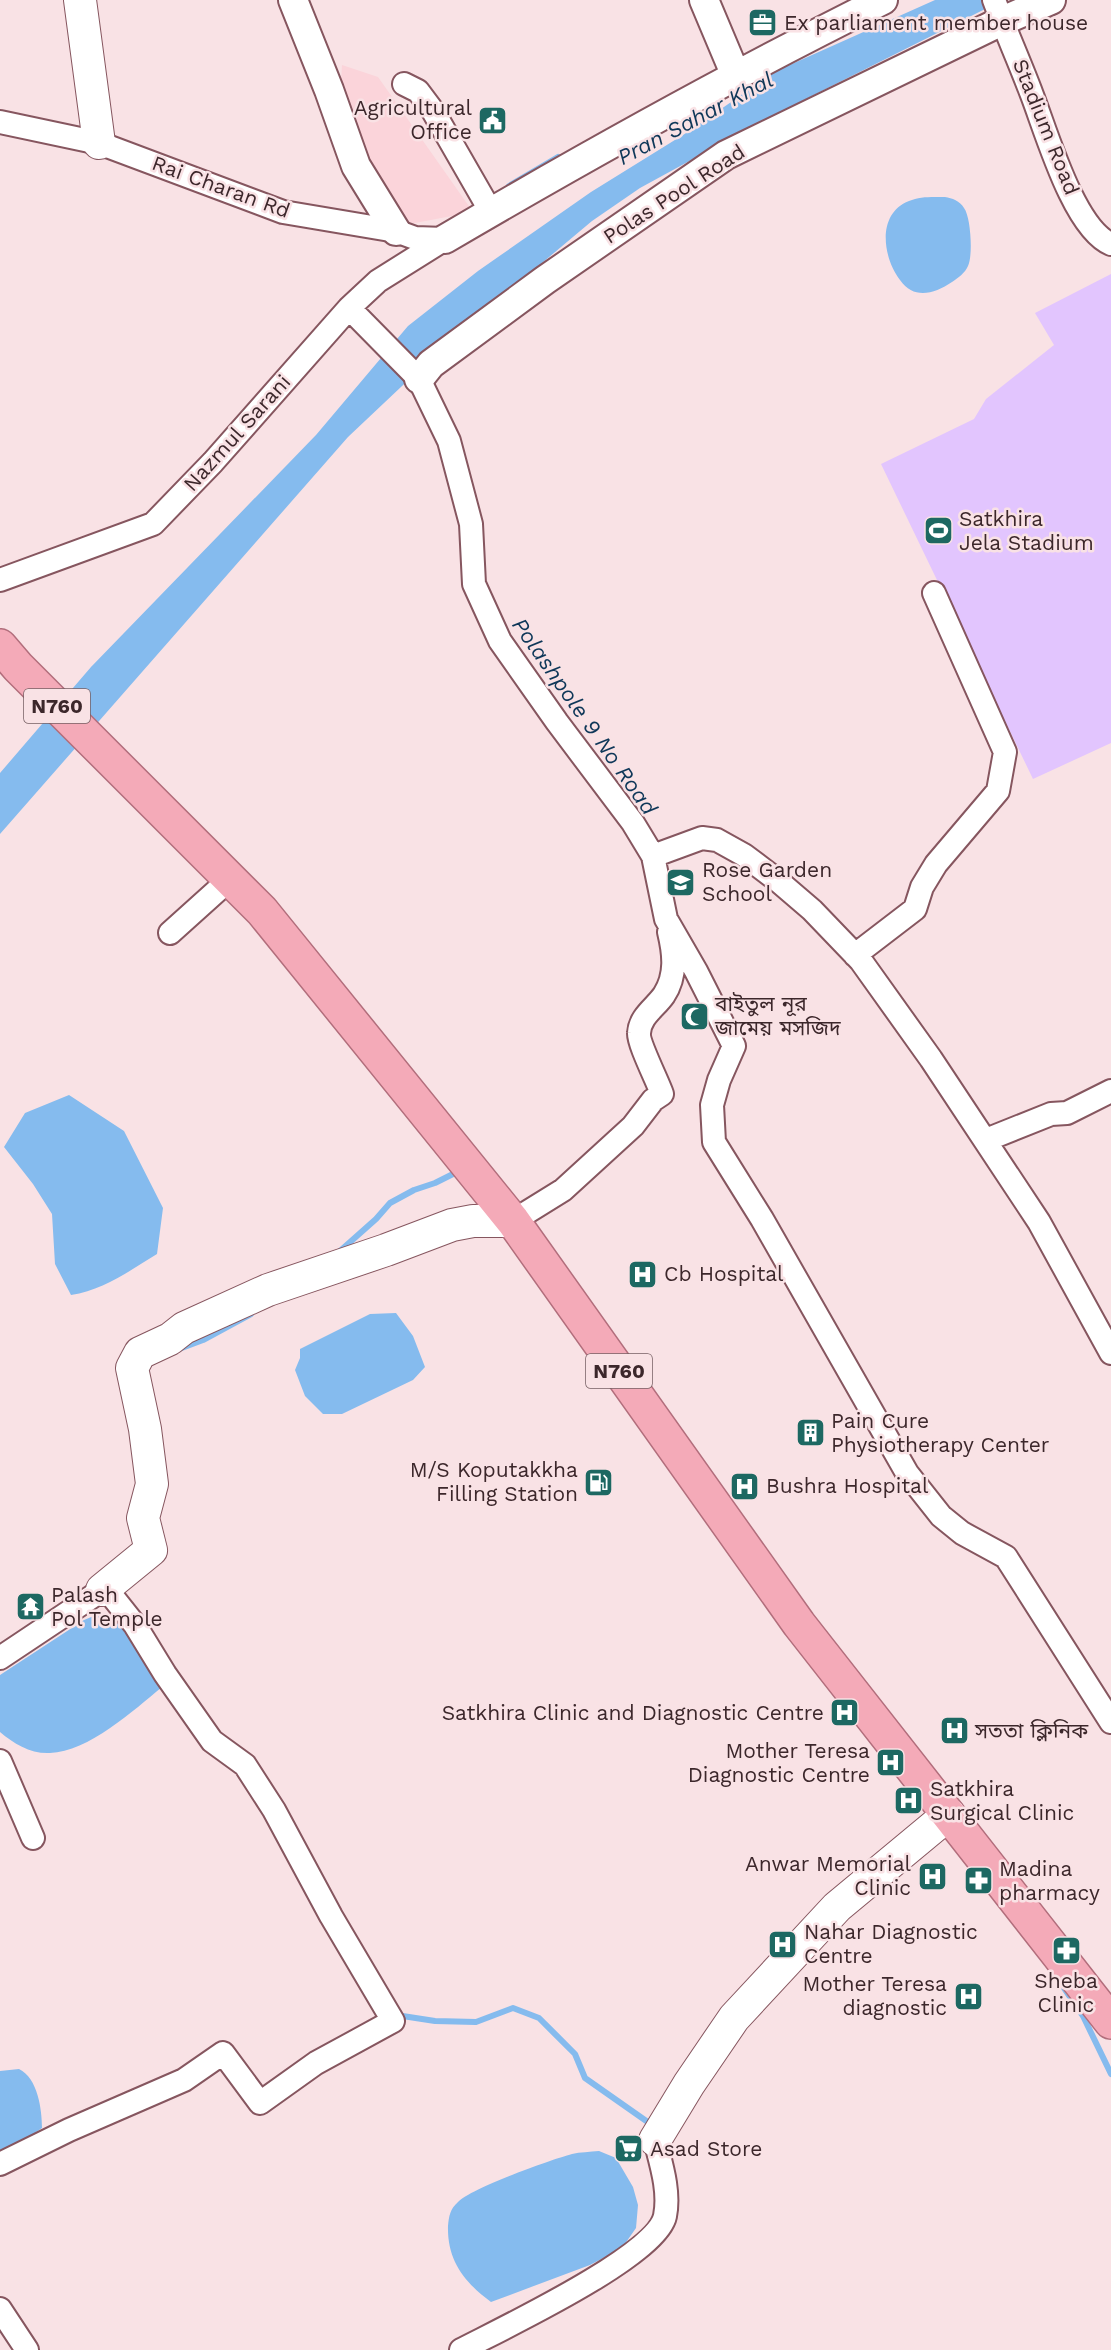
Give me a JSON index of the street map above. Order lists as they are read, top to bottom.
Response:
{
  "streets": {
    "highway": ["N760"],
    "street": [
      "Stadium Road",
      "Rai Charan Rd",
      "Polas Pool Road",
      "Nazmul Sarani"
    ]
  },
  "crossings": [
    ["Stadium Road", "Polas Pool Road"],
    ["Rai Charan Rd", "Nazmul Sarani"]
  ],
  "water": ["Pran Sahar Khal", "Polashpole 9 No Road"],
  "places": {
    "office": ["Ex parliament member house"],
    "public building": ["Agricultural Office"],
    "sports": ["Satkhira Jela Stadium"],
    "school or university": ["Rose Garden School"],
    "mosque": ["বাইতুল নূর জামেয় মসজিদ"],
    "hospital": [
      "Cb Hospital",
      "Bushra Hospital",
      "Satkhira Clinic and Diagnostic Centre",
      "সততা ক্লিনিক",
      "Mother Teresa Diagnostic Centre",
      "Satkhira Surgical Clinic",
      "Anwar Memorial Clinic",
      "Nahar Diagnostic Centre",
      "Mother Teresa diagnostic"
    ],
    "building": ["Pain Cure Physiotherapy Center"],
    "fuel station": ["M/S Koputakkha Filling Station"],
    "temple": ["Palash Pol Temple"],
    "pharmacy": ["Madina pharmacy", "Sheba Clinic"],
    "supermarket": ["Asad Store"]
  }
}
